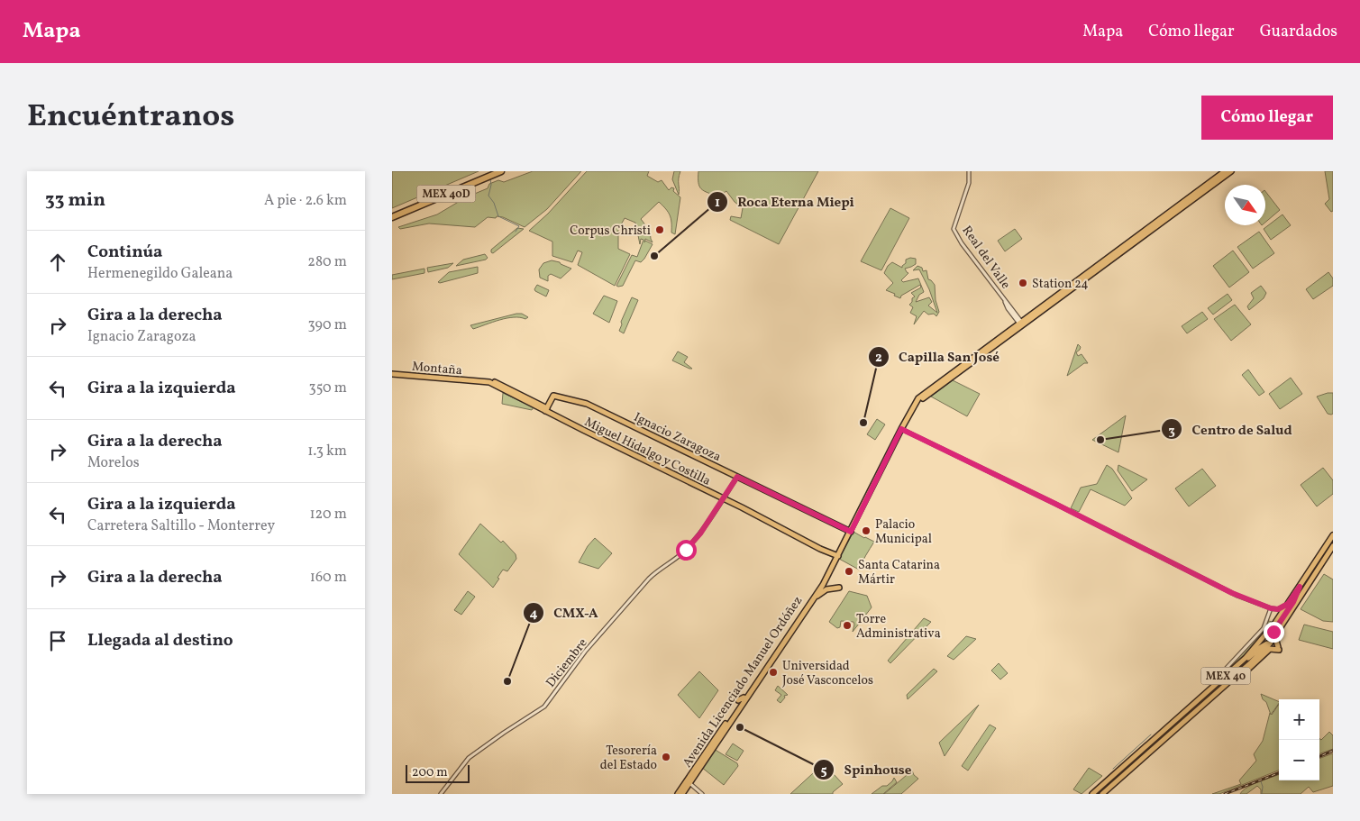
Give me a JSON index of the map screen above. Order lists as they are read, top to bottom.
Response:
{
  "streets": {
    "highway": ["MEX 40D"],
    "main road": [
      "Montaña",
      "Ignacio Zaragoza",
      "Miguel Hidalgo y Costilla",
      "MEX 40",
      "Avenida Licenciado Manuel Ordóñez"
    ],
    "street": ["Real del Valle", "Diciembre"]
  },
  "crossings": [
    ["Real del Valle", "Avenida Licenciado Manuel Ordóñez"],
    ["Montaña", "Ignacio Zaragoza"],
    ["Montaña", "Miguel Hidalgo y Costilla"],
    ["Ignacio Zaragoza", "Miguel Hidalgo y Costilla"],
    ["Ignacio Zaragoza", "Diciembre"],
    ["Ignacio Zaragoza", "Avenida Licenciado Manuel Ordóñez"],
    ["Miguel Hidalgo y Costilla", "Diciembre"],
    ["Miguel Hidalgo y Costilla", "Avenida Licenciado Manuel Ordóñez"]
  ],
  "places": [
    "Corpus Christi",
    "Roca Eterna Miepi",
    "Station 24",
    "Capilla San José",
    "Centro de Salud",
    "Palacio Municipal",
    "Santa Catarina Mártir",
    "Torre Administrativa",
    "Universidad José Vasconcelos",
    "CMX-A",
    "Spinhouse",
    "Tesorería del Estado"
  ],
  "scale_bar": "200 m",
  "north": "bottom right",
  "page": {
    "header": "Mapa",
    "nav": ["Mapa", "Cómo llegar", "Guardados"],
    "title": "Encuéntranos",
    "buttons": "Cómo llegar",
    "heading": ["33 min", "A pie · 2.6 km"],
    "list": [
      ["Continúa", "Hermenegildo Galeana", "280 m"],
      ["Gira a la derecha", "Ignacio Zaragoza", "390 m"],
      ["Gira a la izquierda", "350 m"],
      ["Gira a la derecha", "Morelos", "1.3 km"],
      ["Gira a la izquierda", "Carretera Saltillo - Monterrey", "120 m"],
      ["Gira a la derecha", "160 m"],
      "Llegada al destino"
    ],
    "map_buttons": ["+", "−"],
    "scale": "200 m"
  }
}
